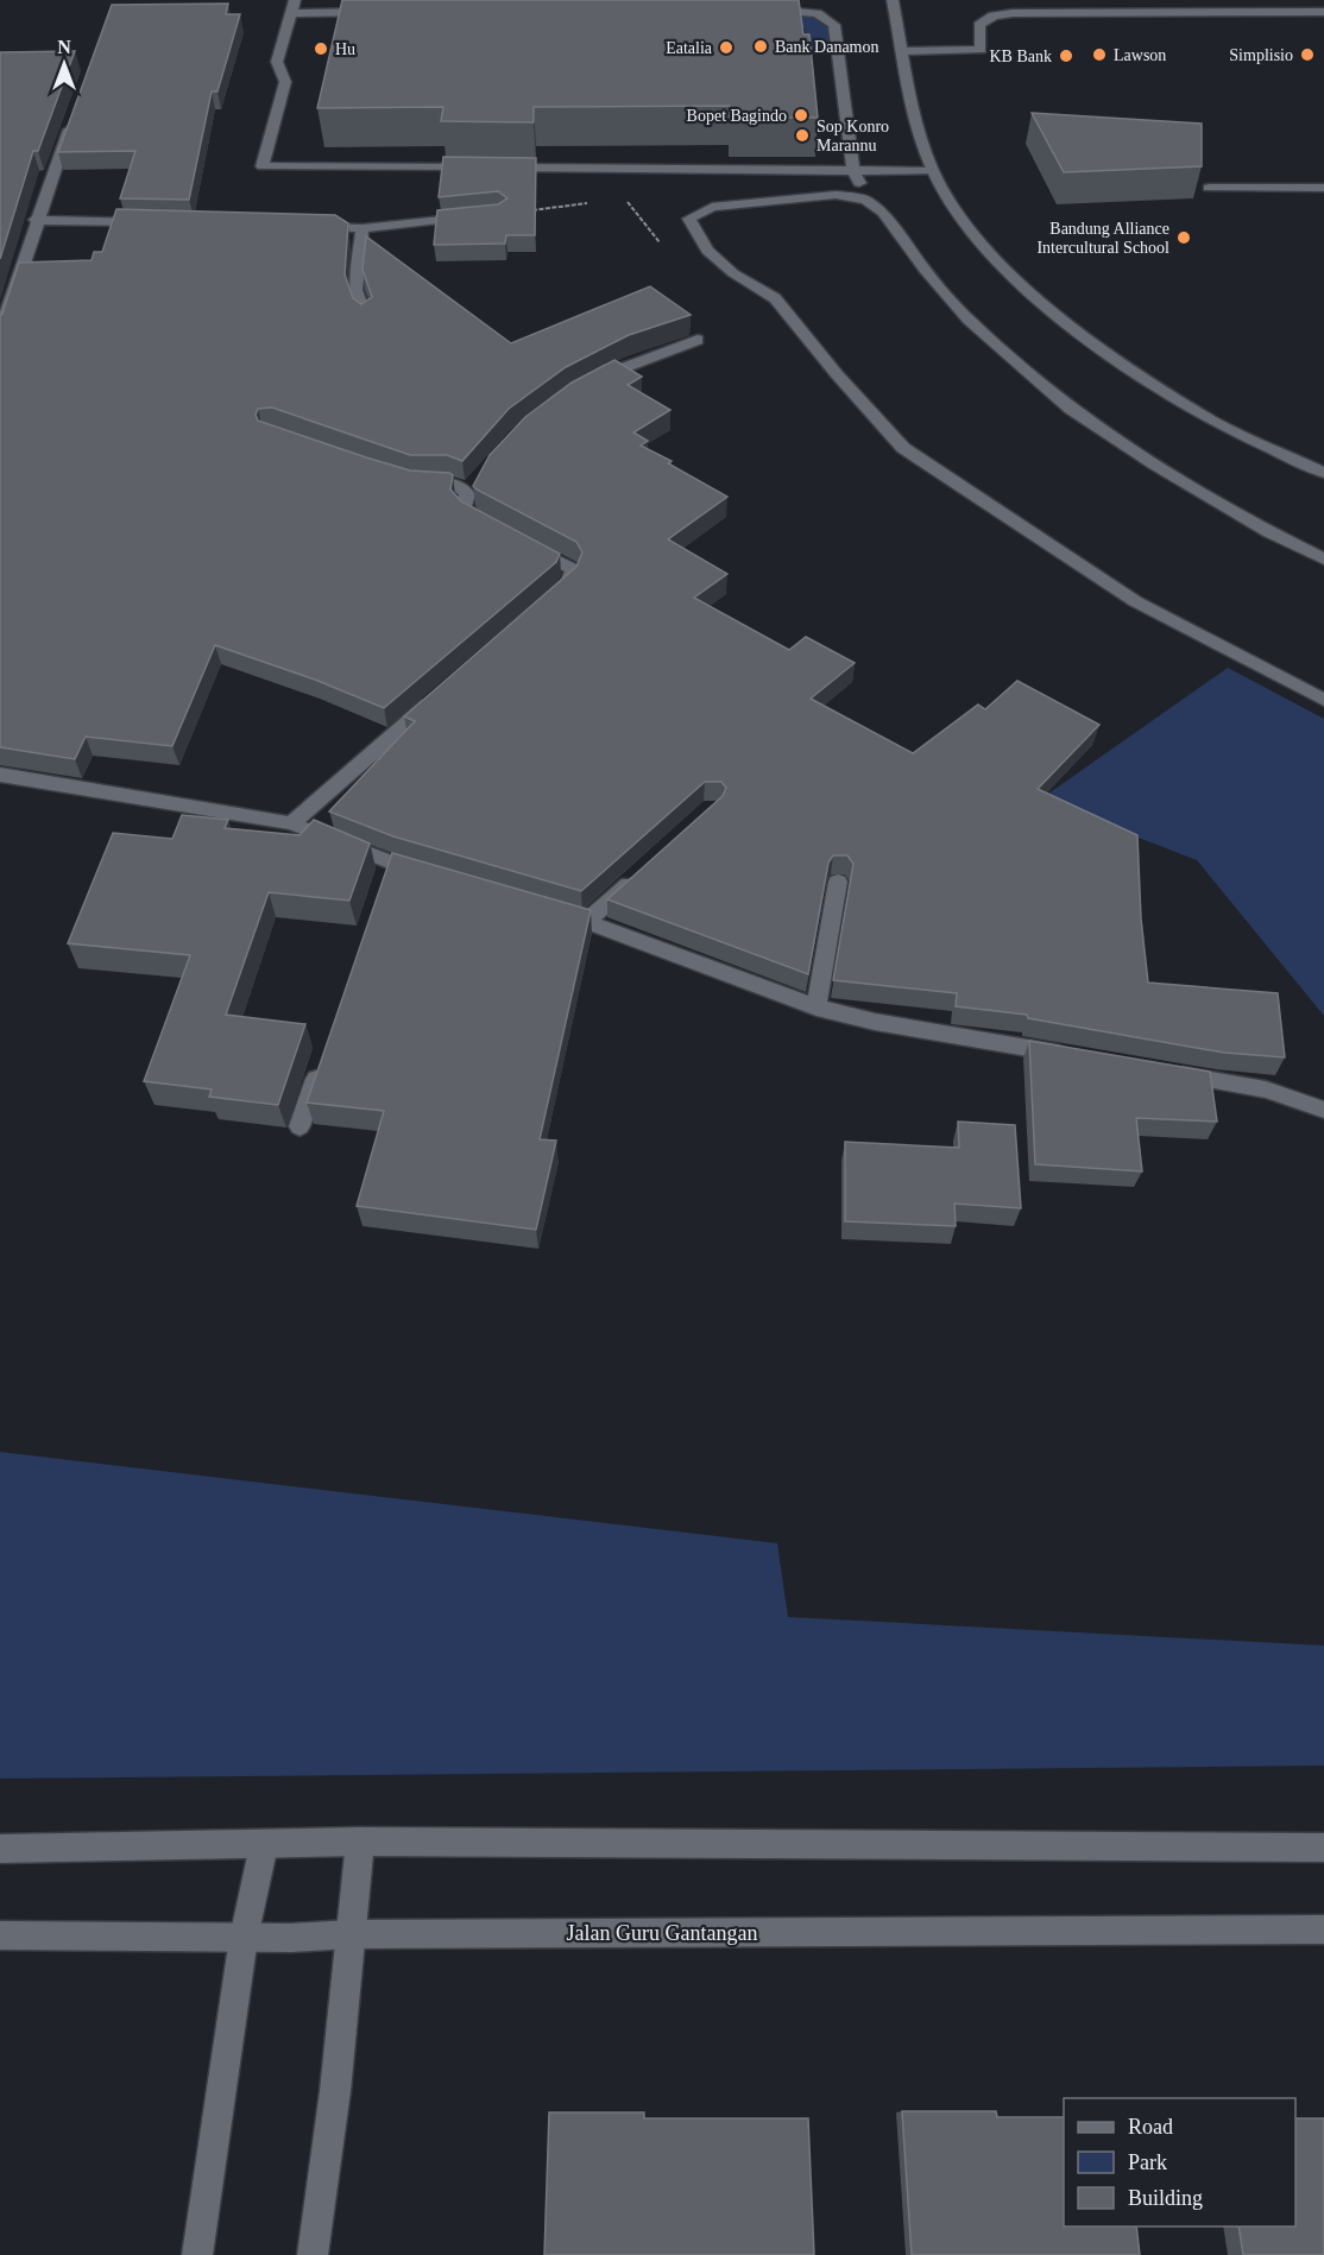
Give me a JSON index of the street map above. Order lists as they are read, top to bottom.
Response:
{
  "streets": {
    "street": ["Jalan Guru Gantangan"]
  },
  "places": [
    "Bank Danamon",
    "Eatalia",
    "Hu",
    "Lawson",
    "Simplisio",
    "KB Bank",
    "Bopet Bagindo",
    "Sop Konro Marannu",
    "Bandung Alliance Intercultural School"
  ],
  "legend": ["Road", "Park", "Building"],
  "north": "top"
}
